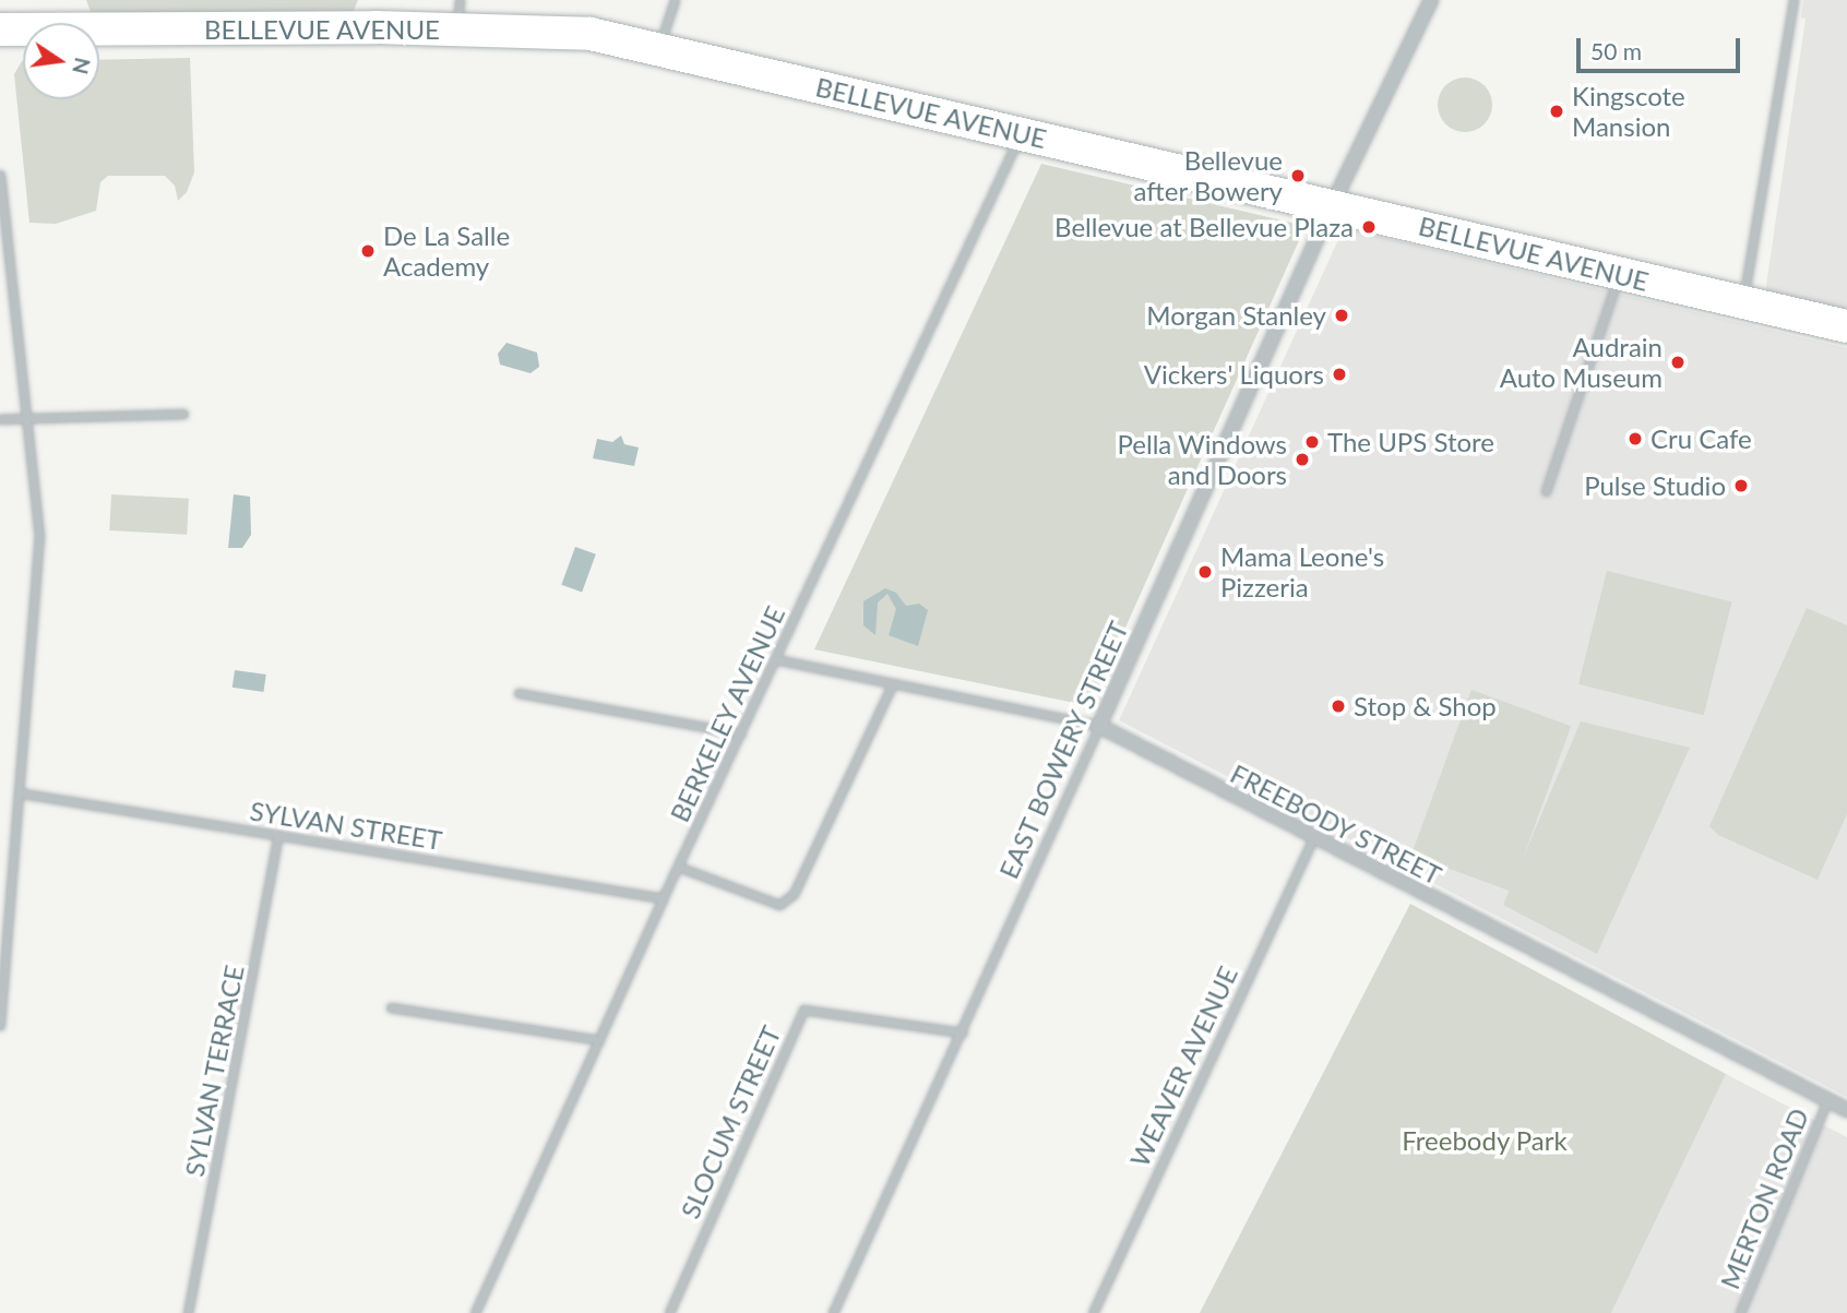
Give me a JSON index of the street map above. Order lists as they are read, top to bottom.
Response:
{
  "streets": {
    "main road": ["BELLEVUE AVENUE"],
    "street": [
      "BERKELEY AVENUE",
      "EAST BOWERY STREET",
      "FREEBODY STREET",
      "SYLVAN STREET",
      "WEAVER AVENUE",
      "SYLVAN TERRACE",
      "SLOCUM STREET",
      "MERTON ROAD"
    ]
  },
  "crossings": [
    ["BELLEVUE AVENUE", "BERKELEY AVENUE"],
    ["BELLEVUE AVENUE", "EAST BOWERY STREET"],
    ["BERKELEY AVENUE", "FREEBODY STREET"],
    ["BERKELEY AVENUE", "SYLVAN STREET"],
    ["EAST BOWERY STREET", "FREEBODY STREET"],
    ["EAST BOWERY STREET", "SLOCUM STREET"],
    ["FREEBODY STREET", "WEAVER AVENUE"],
    ["FREEBODY STREET", "MERTON ROAD"],
    ["SYLVAN STREET", "SYLVAN TERRACE"]
  ],
  "parks": ["Freebody Park"],
  "places": [
    "Kingscote Mansion",
    "Bellevue after Bowery",
    "Bellevue at Bellevue Plaza",
    "De La Salle Academy",
    "Morgan Stanley",
    "Audrain Auto Museum",
    "Vickers' Liquors",
    "Cru Cafe",
    "The UPS Store",
    "Pella Windows and Doors",
    "Pulse Studio",
    "Mama Leone's Pizzeria",
    "Stop & Shop"
  ],
  "scale_bar": "50 m",
  "north": "right"
}
